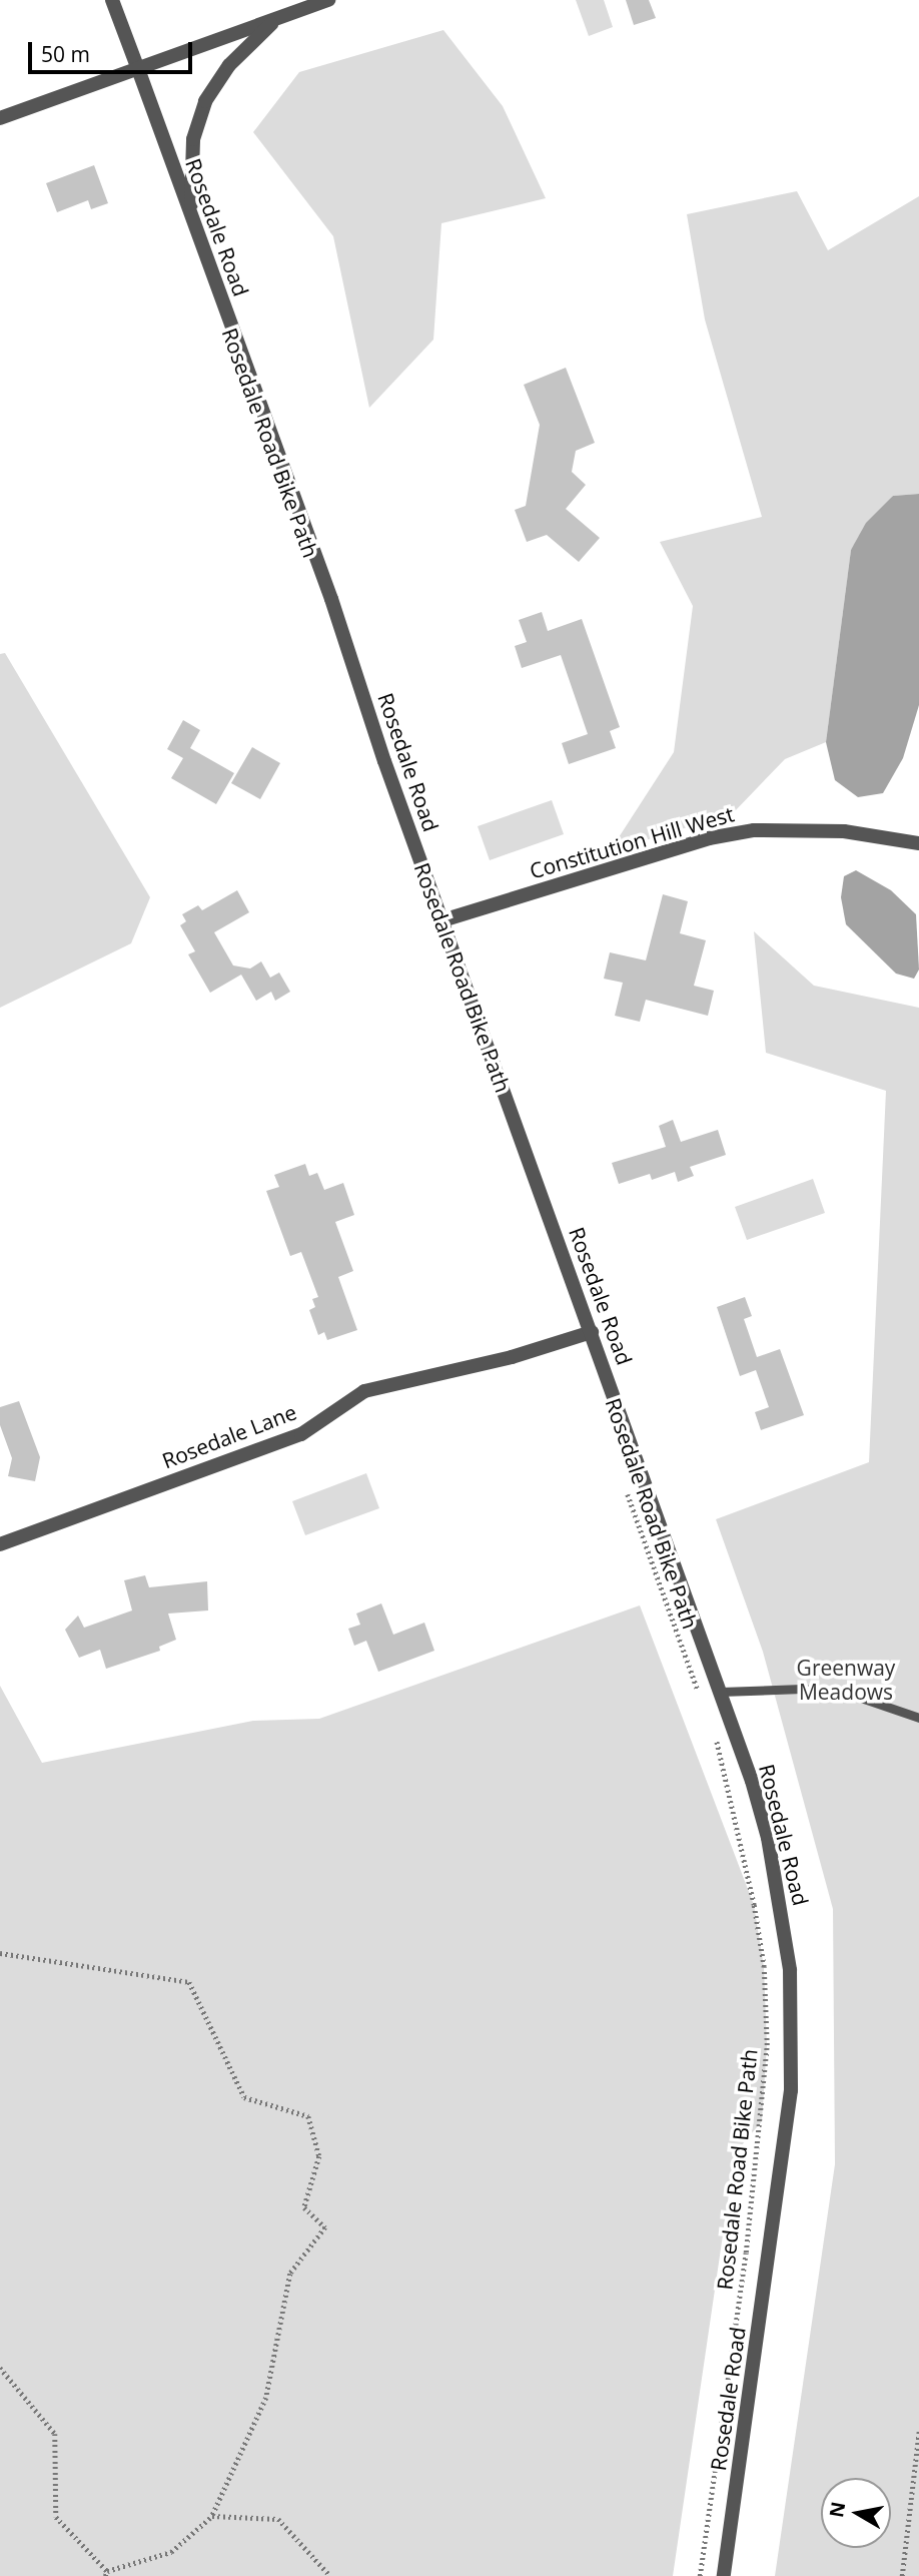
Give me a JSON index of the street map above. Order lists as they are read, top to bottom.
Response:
{
  "streets": {
    "street": ["Rosedale Road", "Constitution Hill West", "Rosedale Lane"],
    "path": ["Rosedale Road Bike Path"]
  },
  "crossings": [
    ["Rosedale Road", "Constitution Hill West"],
    ["Rosedale Road", "Rosedale Lane"]
  ],
  "parks": ["Greenway Meadows"],
  "scale_bar": "50 m",
  "north": "left"
}
